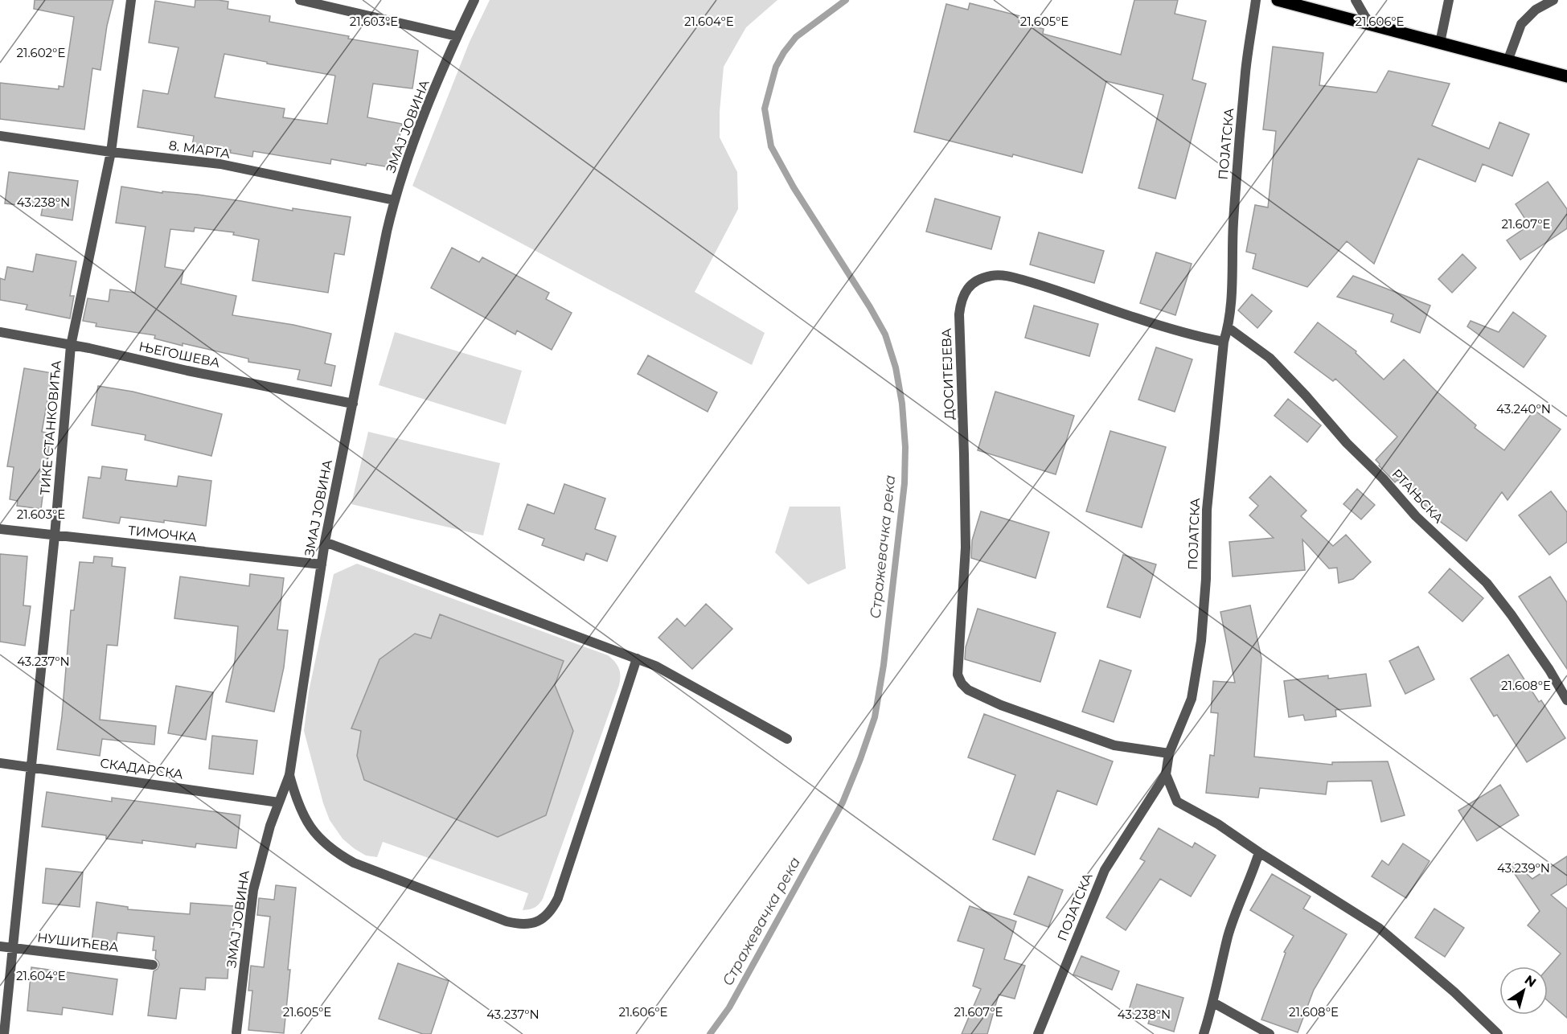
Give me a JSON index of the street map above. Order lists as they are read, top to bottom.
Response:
{
  "streets": {
    "street": [
      "ЗМАЈ ЈОВИНА",
      "ПОЈАТСКА",
      "8. МАРТА",
      "ЊЕГОШЕВА",
      "ДОСИТЕЈЕВА",
      "ТИКЕ СТАНКОВИЋА",
      "РТАЊСКА",
      "ТИМОЧКА",
      "СКАДАРСКА",
      "НУШИЋЕВА"
    ]
  },
  "crossings": [
    ["ЗМАЈ ЈОВИНА", "8. МАРТА"],
    ["ЗМАЈ ЈОВИНА", "ЊЕГОШЕВА"],
    ["ЗМАЈ ЈОВИНА", "ТИМОЧКА"],
    ["ЗМАЈ ЈОВИНА", "СКАДАРСКА"],
    ["ПОЈАТСКА", "ДОСИТЕЈЕВА"],
    ["ПОЈАТСКА", "РТАЊСКА"],
    ["8. МАРТА", "ТИКЕ СТАНКОВИЋА"],
    ["ЊЕГОШЕВА", "ТИКЕ СТАНКОВИЋА"],
    ["ТИКЕ СТАНКОВИЋА", "ТИМОЧКА"],
    ["ТИКЕ СТАНКОВИЋА", "СКАДАРСКА"],
    ["ТИКЕ СТАНКОВИЋА", "НУШИЋЕВА"]
  ],
  "water": ["Стражевачка река"],
  "north": "top right",
  "coordinates": [
    "21.603°E",
    "21.604°E",
    "21.605°E",
    "21.606°E",
    "21.602°E",
    "43.238°N",
    "21.607°E",
    "43.240°N",
    "43.237°N",
    "21.608°E",
    "43.239°N"
  ]
}
